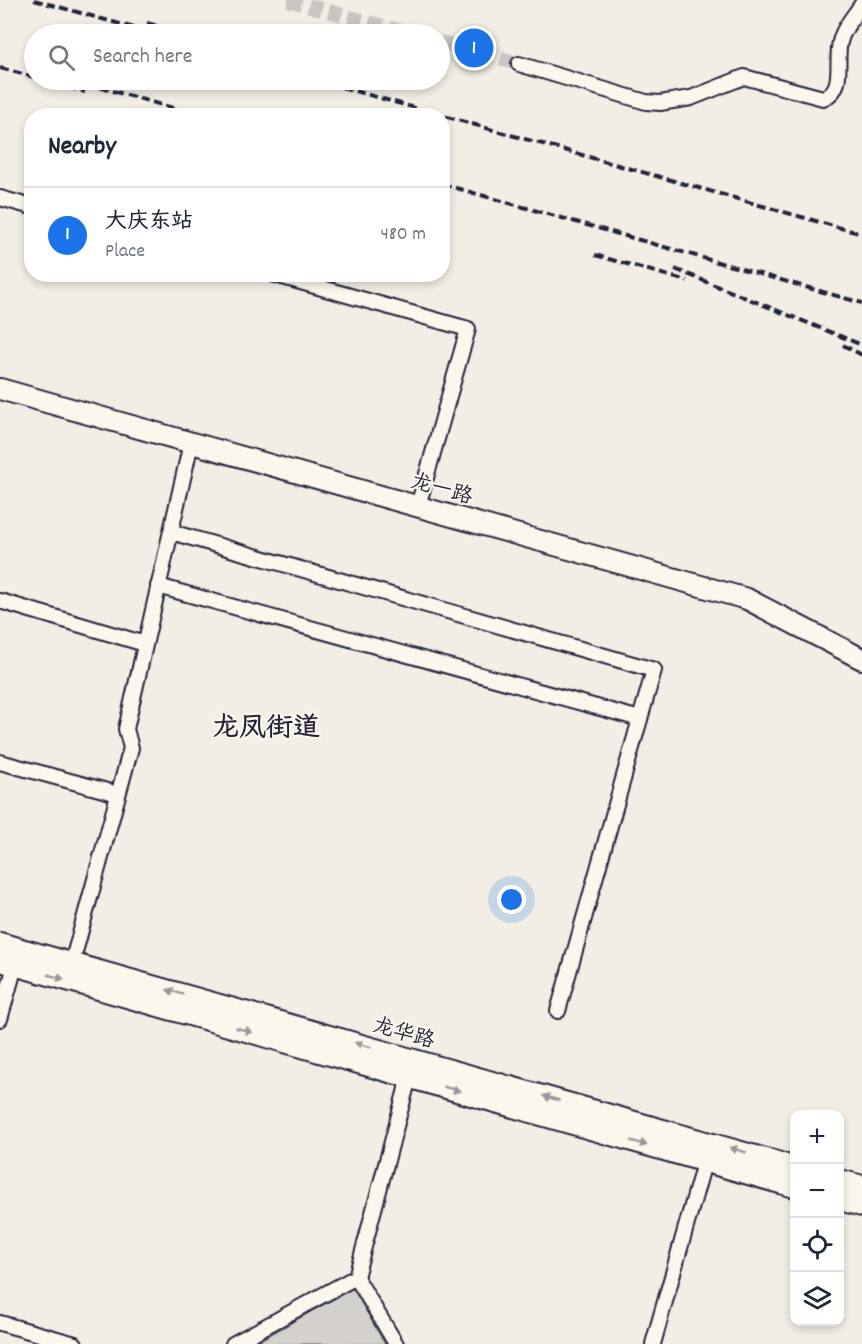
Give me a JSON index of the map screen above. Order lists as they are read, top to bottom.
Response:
{
  "streets": {
    "main road": ["龙一路", "龙华路"]
  },
  "districts": ["龙凤街道"],
  "page": {
    "search": "Search here",
    "pins": "1",
    "heading": "Nearby",
    "list": [
      {
        "mark": "1",
        "name": "大庆东站",
        "note": "Place",
        "value": "480 m"
      }
    ],
    "map_buttons": ["+", "−"]
  }
}
